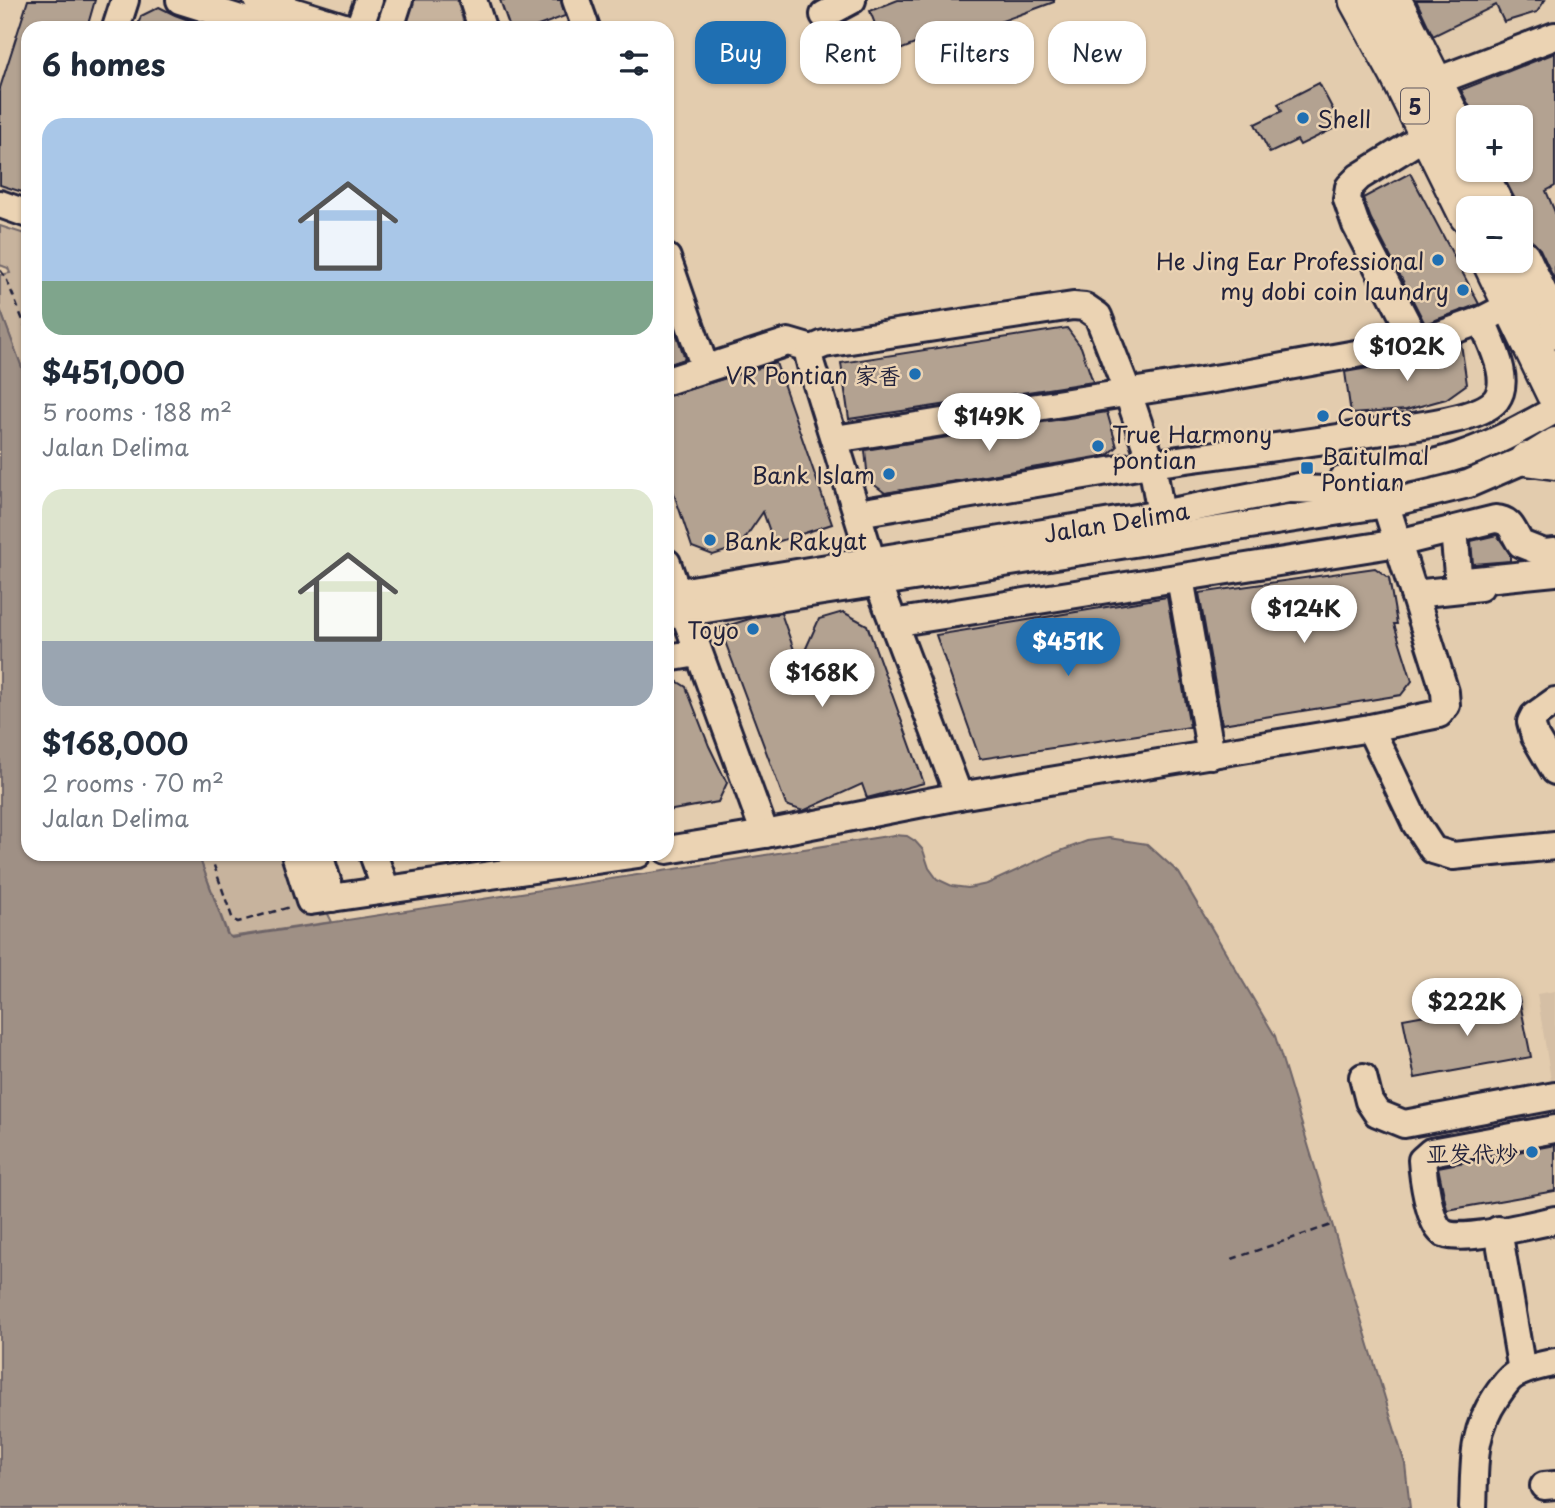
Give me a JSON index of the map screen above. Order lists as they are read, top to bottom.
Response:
{
  "streets": {
    "highway": ["5"],
    "street": ["Jalan Delima"]
  },
  "places": {
    "other": [
      "Shell",
      "He Jing Ear Professional",
      "my dobi coin laundry",
      "VR Pontian 家香",
      "Courts",
      "True Harmony pontian",
      "Bank Islam",
      "Bank Rakyat",
      "Toyo",
      "亚发代炒"
    ],
    "transit": ["Baitulmal Pontian"]
  },
  "page": {
    "chip": [
      "Buy",
      "Rent",
      "Filters",
      "New"
    ],
    "heading": "6 homes",
    "map_buttons": ["+", "−"],
    "list": [
      {
        "name": "$451,000",
        "note": "5 rooms · 188 m² · Jalan Delima"
      },
      {
        "name": "$168,000",
        "note": "2 rooms · 70 m² · Jalan Delima"
      }
    ],
    "price": [
      "$102K",
      "$149K",
      "$124K",
      "$451K",
      "$168K",
      "$222K"
    ]
  }
}
